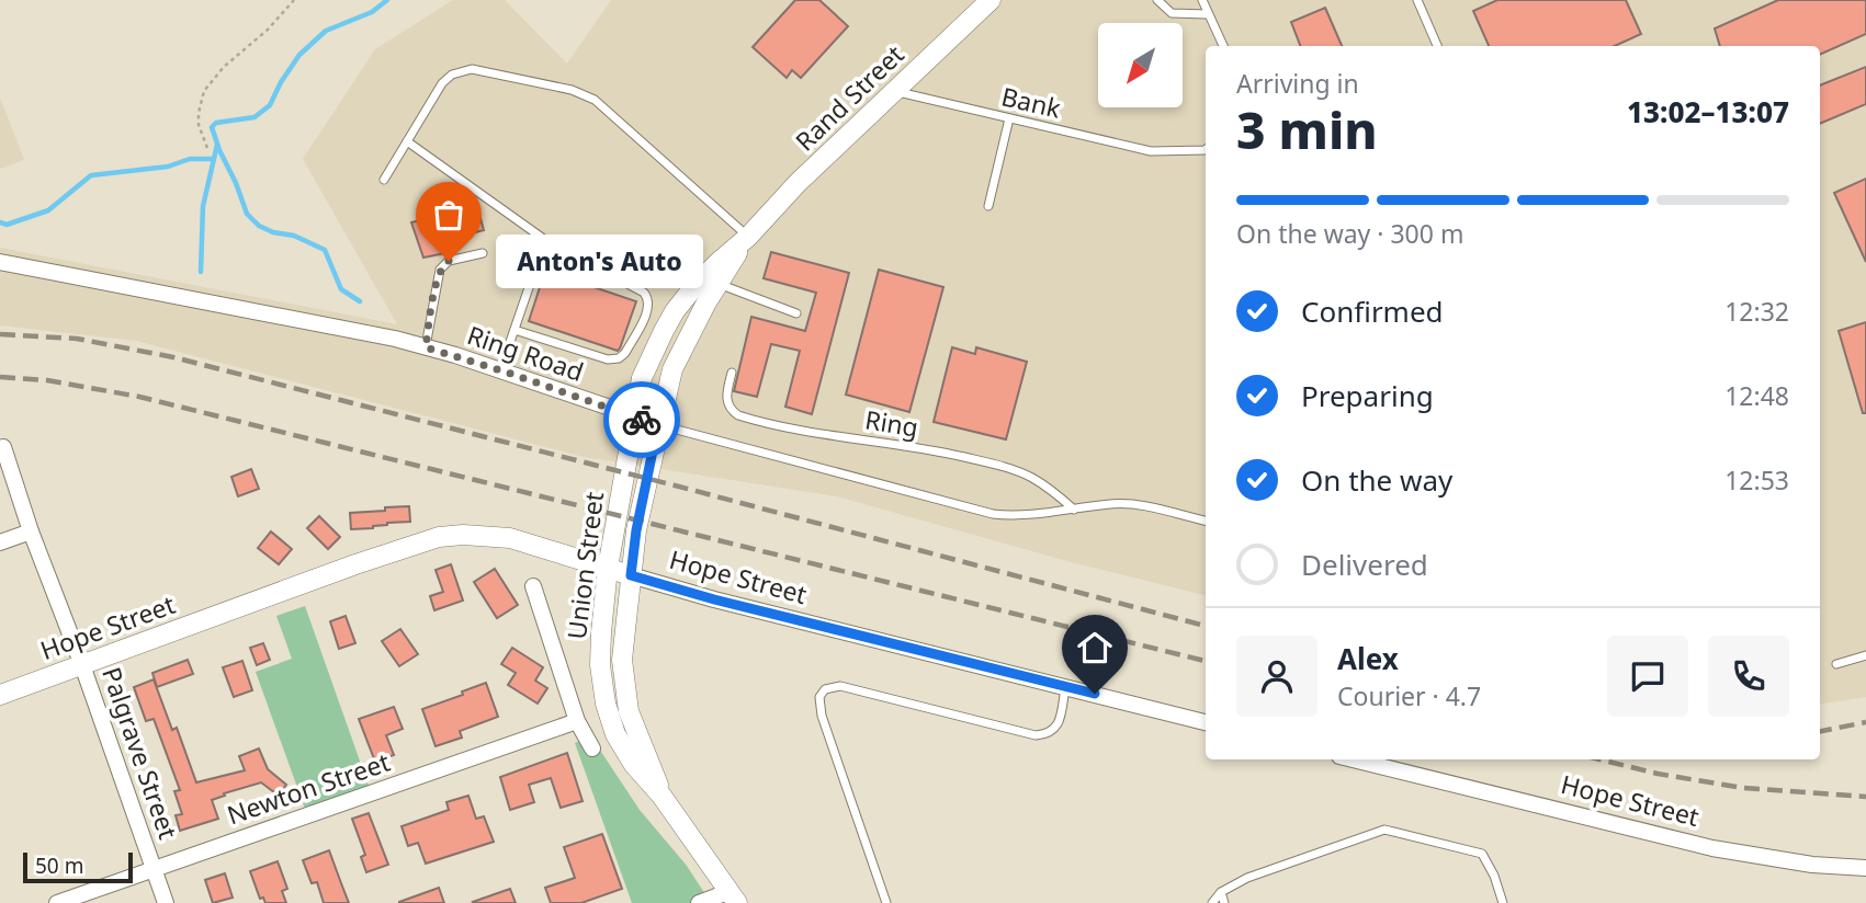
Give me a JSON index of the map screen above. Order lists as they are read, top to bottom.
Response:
{
  "streets": {
    "street": [
      "Rand Street",
      "Ring Road",
      "Union Street",
      "Hope Street",
      "Palgrave Street",
      "Newton Street"
    ],
    "lane": ["Bank", "Ring"]
  },
  "crossings": [
    ["Rand Street", "Bank"],
    ["Rand Street", "Ring Road"],
    ["Rand Street", "Union Street"],
    ["Ring Road", "Ring"],
    ["Ring Road", "Union Street"],
    ["Union Street", "Hope Street"],
    ["Hope Street", "Palgrave Street"],
    ["Palgrave Street", "Newton Street"]
  ],
  "places": ["Anton's Auto"],
  "scale_bar": "50 m",
  "north": "bottom left",
  "page": {
    "heading": ["3 min", "Arriving in", "13:02–13:07"],
    "panel": ["Alex", "Courier · 4.7"],
    "bar": "On the way · 300 m",
    "bubble": "Anton's Auto",
    "list": [
      ["Confirmed", "12:32"],
      ["Preparing", "12:48"],
      ["On the way", "12:53"],
      "Delivered"
    ],
    "scale": "50 m"
  }
}
